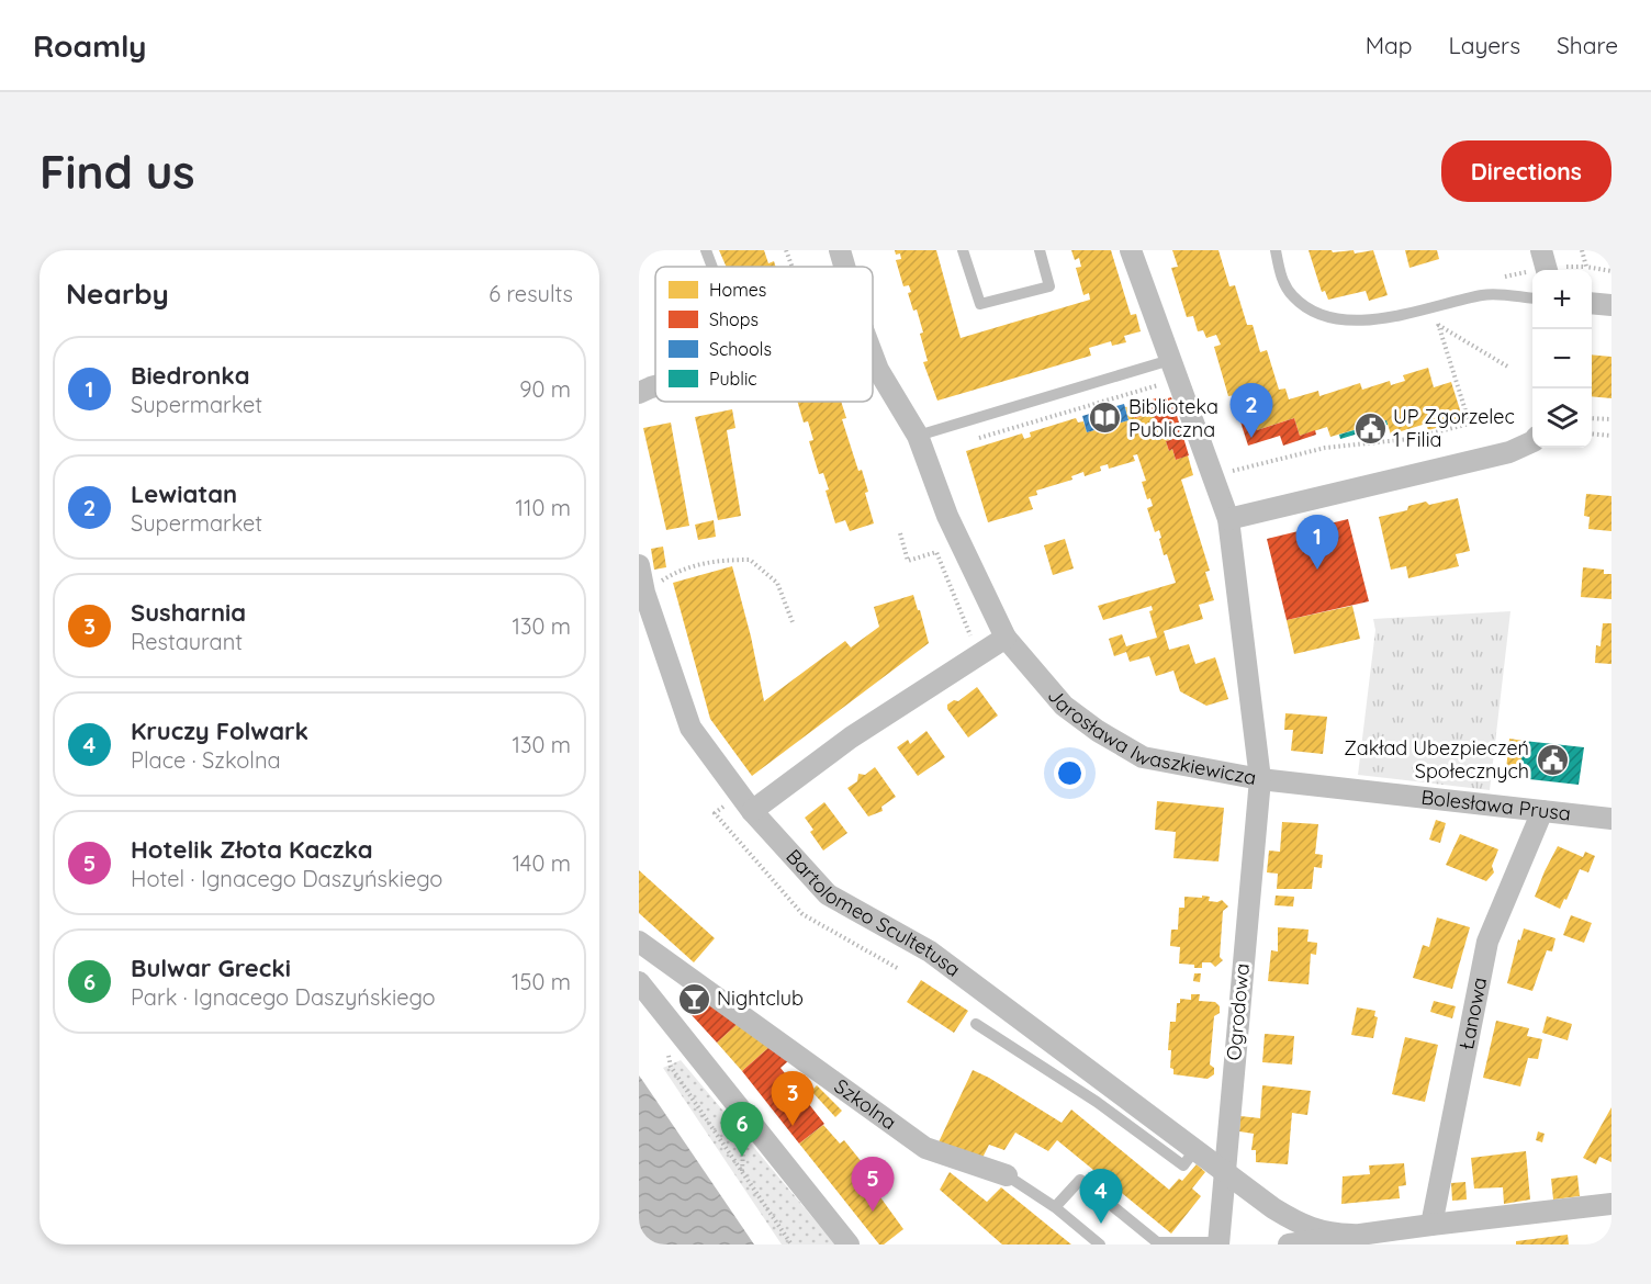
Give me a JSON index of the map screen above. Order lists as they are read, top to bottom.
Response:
{
  "streets": {
    "street": [
      "Jarosława Iwaszkiewicza",
      "Bolesława Prusa",
      "Bartolomeo Scultetusa",
      "Ogrodowa",
      "Łanowa",
      "Szkolna"
    ]
  },
  "crossings": [
    ["Jarosława Iwaszkiewicza", "Bolesława Prusa"],
    ["Jarosława Iwaszkiewicza", "Ogrodowa"],
    ["Bolesława Prusa", "Ogrodowa"],
    ["Bolesława Prusa", "Łanowa"],
    ["Bartolomeo Scultetusa", "Ogrodowa"]
  ],
  "places": {
    "library": ["Biblioteka Publiczna"],
    "public building": ["UP Zgorzelec 1 Filia", "Zakład Ubezpieczeń Społecznych"],
    "bar": ["Nightclub"]
  },
  "legend": [
    "Homes",
    "Shops",
    "Schools",
    "Public"
  ],
  "page": {
    "header": "Roamly",
    "nav": ["Map", "Layers", "Share"],
    "buttons": "Directions",
    "title": "Find us",
    "heading": ["Nearby", "6 results"],
    "map_buttons": ["+", "−"],
    "list": [
      {
        "mark": "1",
        "name": "Biedronka",
        "note": "Supermarket",
        "value": "90 m"
      },
      {
        "mark": "2",
        "name": "Lewiatan",
        "note": "Supermarket",
        "value": "110 m"
      },
      {
        "mark": "3",
        "name": "Susharnia",
        "note": "Restaurant",
        "value": "130 m"
      },
      {
        "mark": "4",
        "name": "Kruczy Folwark",
        "note": "Place · Szkolna",
        "value": "130 m"
      },
      {
        "mark": "5",
        "name": "Hotelik Złota Kaczka",
        "note": "Hotel · Ignacego Daszyńskiego",
        "value": "140 m"
      },
      {
        "mark": "6",
        "name": "Bulwar Grecki",
        "note": "Park · Ignacego Daszyńskiego",
        "value": "150 m"
      }
    ],
    "pins": [
      "2",
      "1",
      "3",
      "6",
      "5",
      "4"
    ]
  }
}
